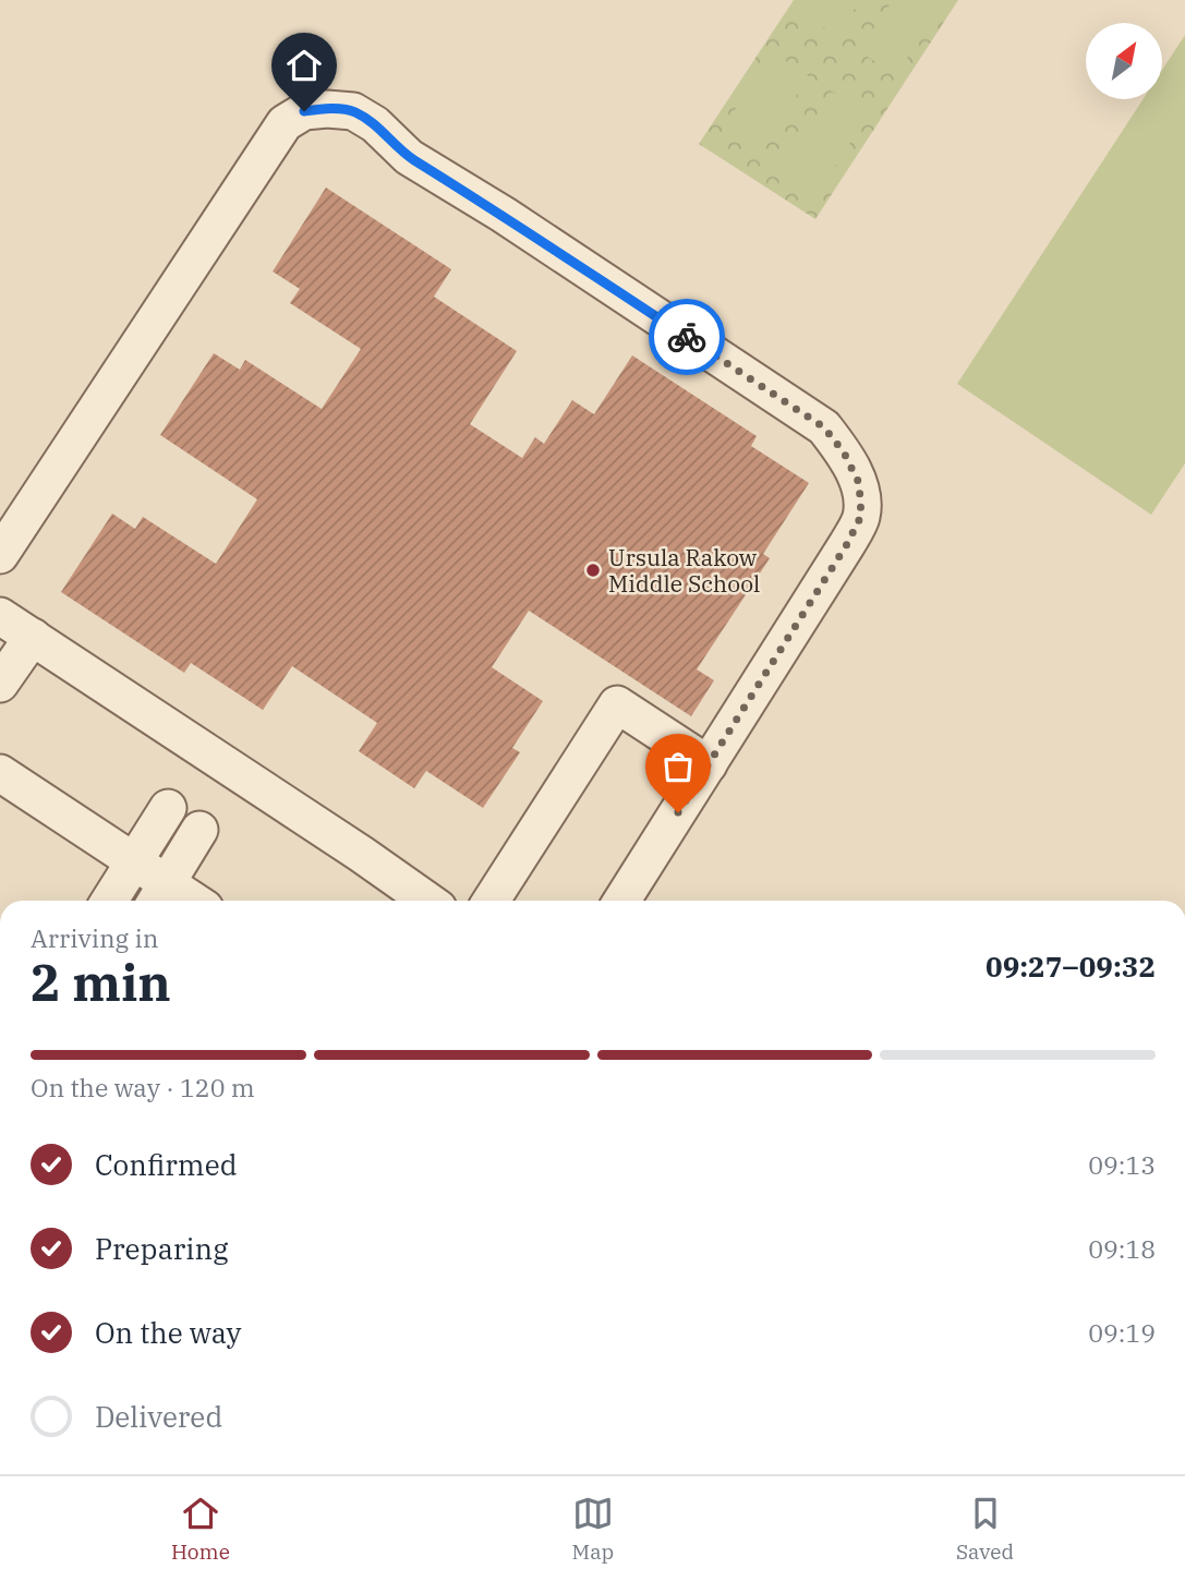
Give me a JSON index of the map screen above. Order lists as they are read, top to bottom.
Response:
{
  "places": ["Ursula Rakow Middle School"],
  "north": "top right",
  "page": {
    "heading": ["2 min", "Arriving in", "09:27–09:32"],
    "bar": "On the way · 120 m",
    "list": [
      ["Confirmed", "09:13"],
      ["Preparing", "09:18"],
      ["On the way", "09:19"],
      "Delivered"
    ],
    "tabs": ["Home", "Map", "Saved"]
  }
}
